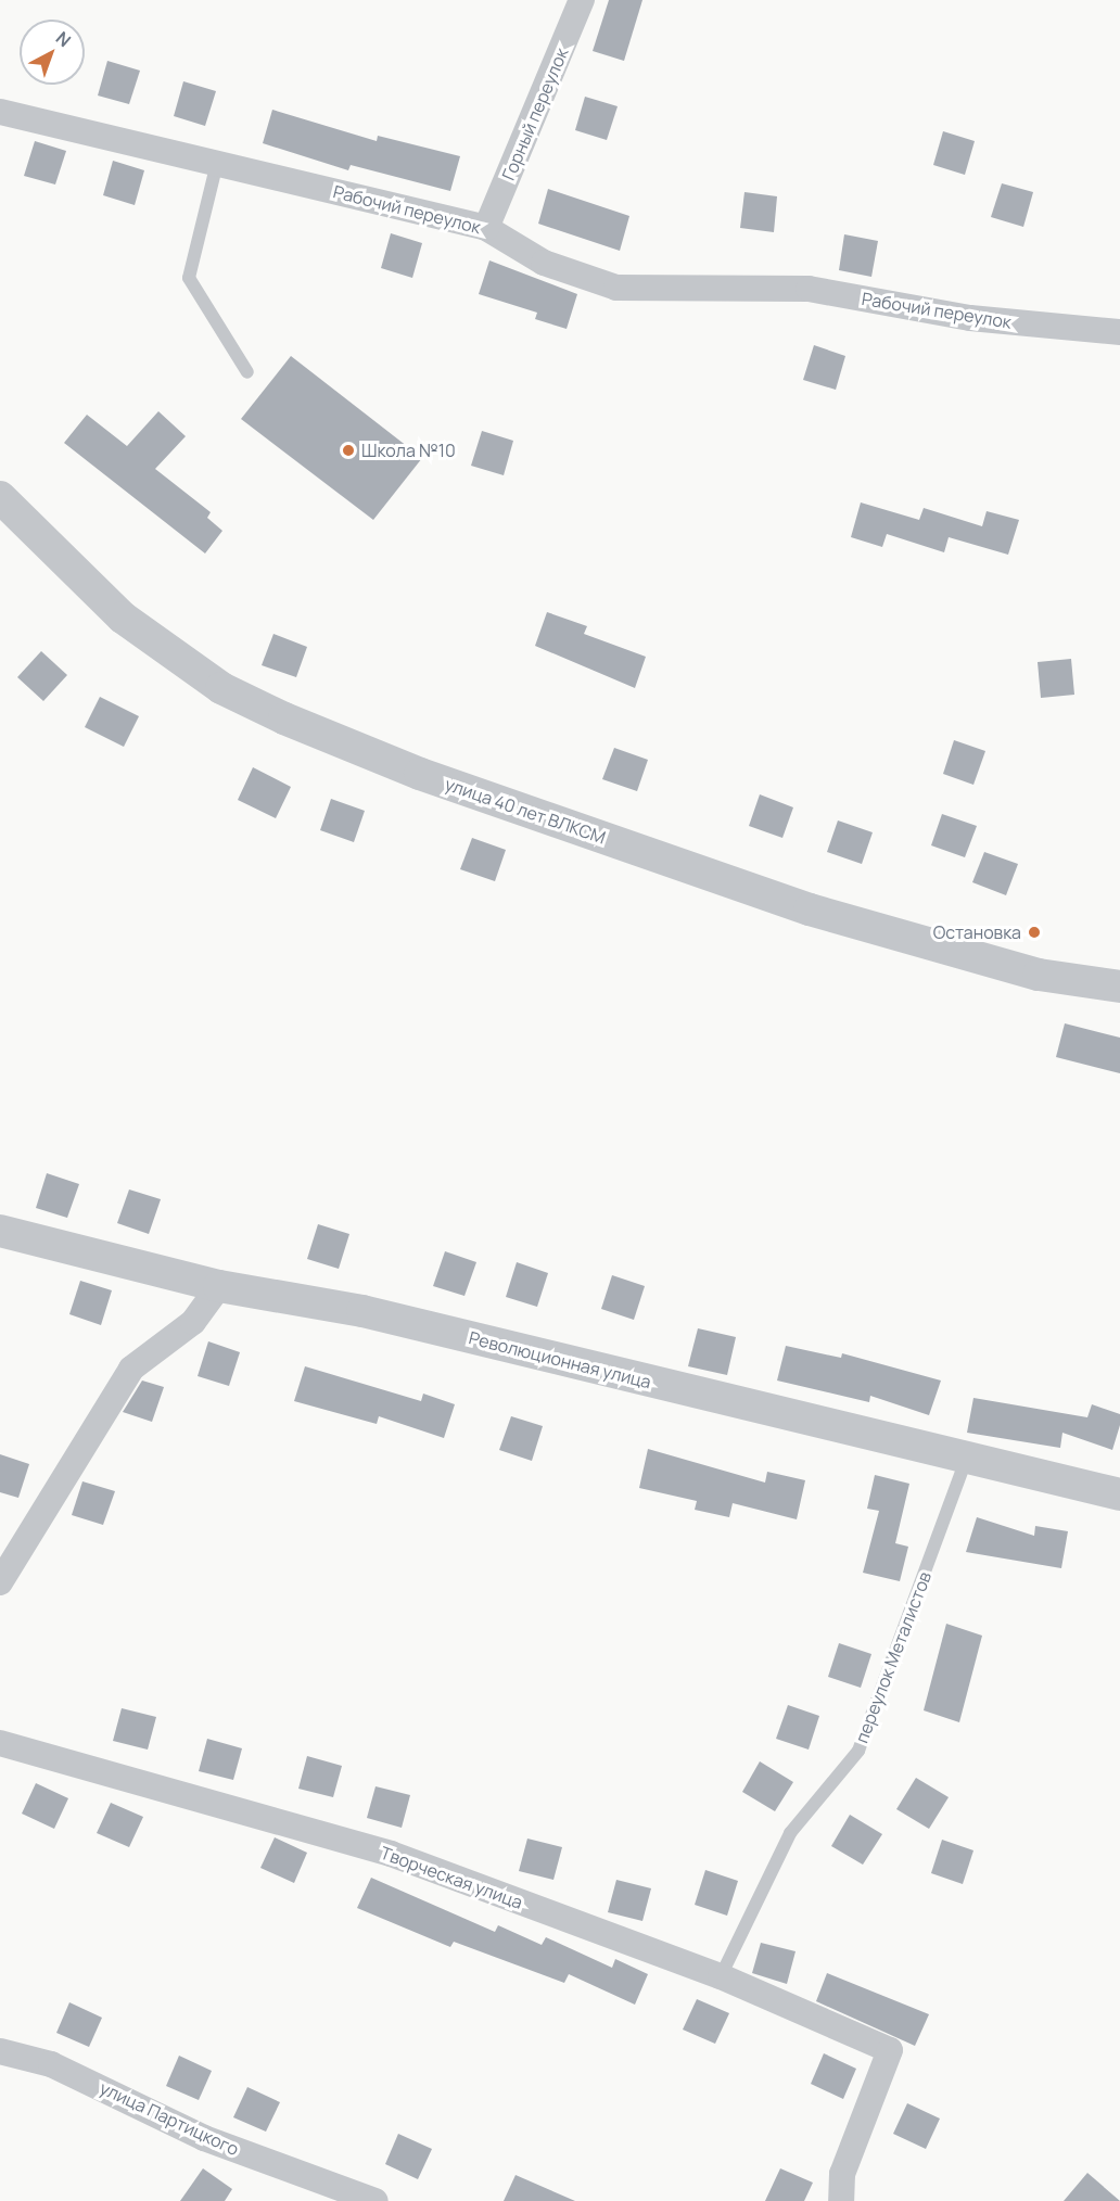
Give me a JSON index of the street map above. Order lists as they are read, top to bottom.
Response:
{
  "streets": {
    "street": [
      "Горный переулок",
      "Рабочий переулок",
      "улица 40 лет ВЛКСМ",
      "Революционная улица",
      "Творческая улица",
      "улица Партицкого"
    ],
    "lane": ["переулок Металистов"]
  },
  "crossings": [
    ["Горный переулок", "Рабочий переулок"],
    ["Революционная улица", "переулок Металистов"],
    ["переулок Металистов", "Творческая улица"]
  ],
  "places": ["Школа №10", "Остановка"],
  "north": "top right"
}
